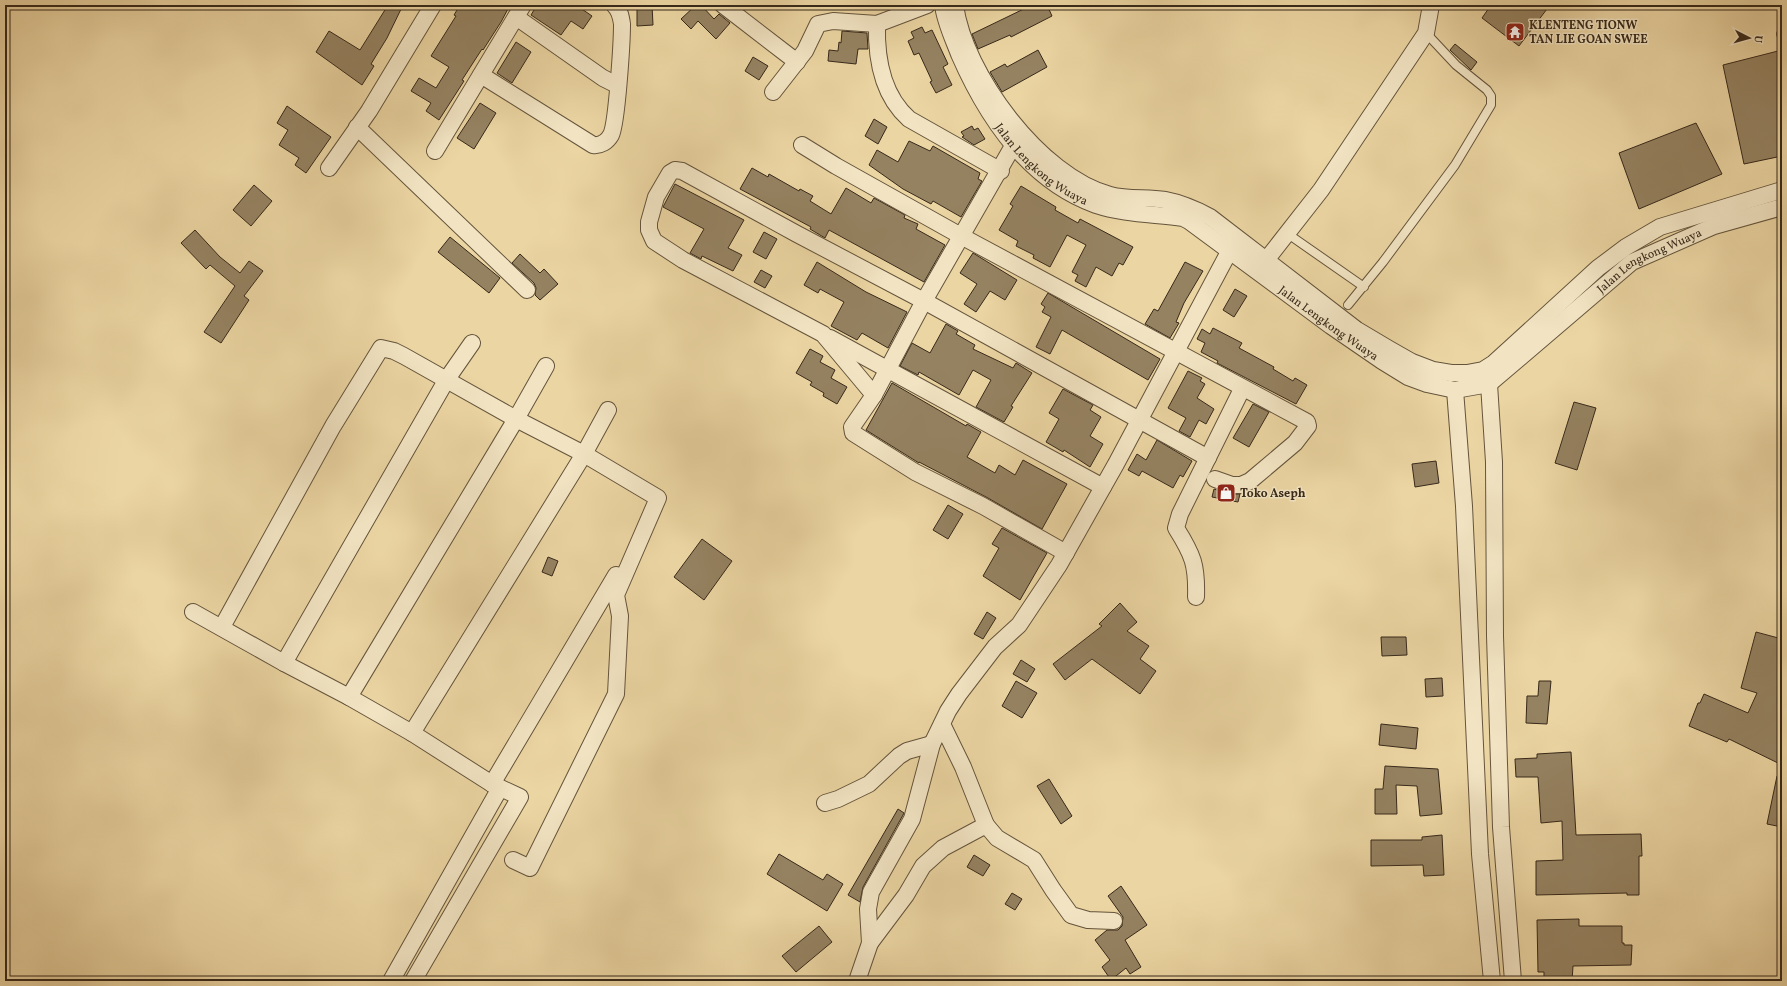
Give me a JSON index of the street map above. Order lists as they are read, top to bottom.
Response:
{
  "streets": {
    "street": ["Jalan Lengkong Wuaya"]
  },
  "places": {
    "temple": ["KLENTENG TIONW TAN LIE GOAN SWEE"],
    "shop": ["Toko Aseph"]
  },
  "north": "right"
}
